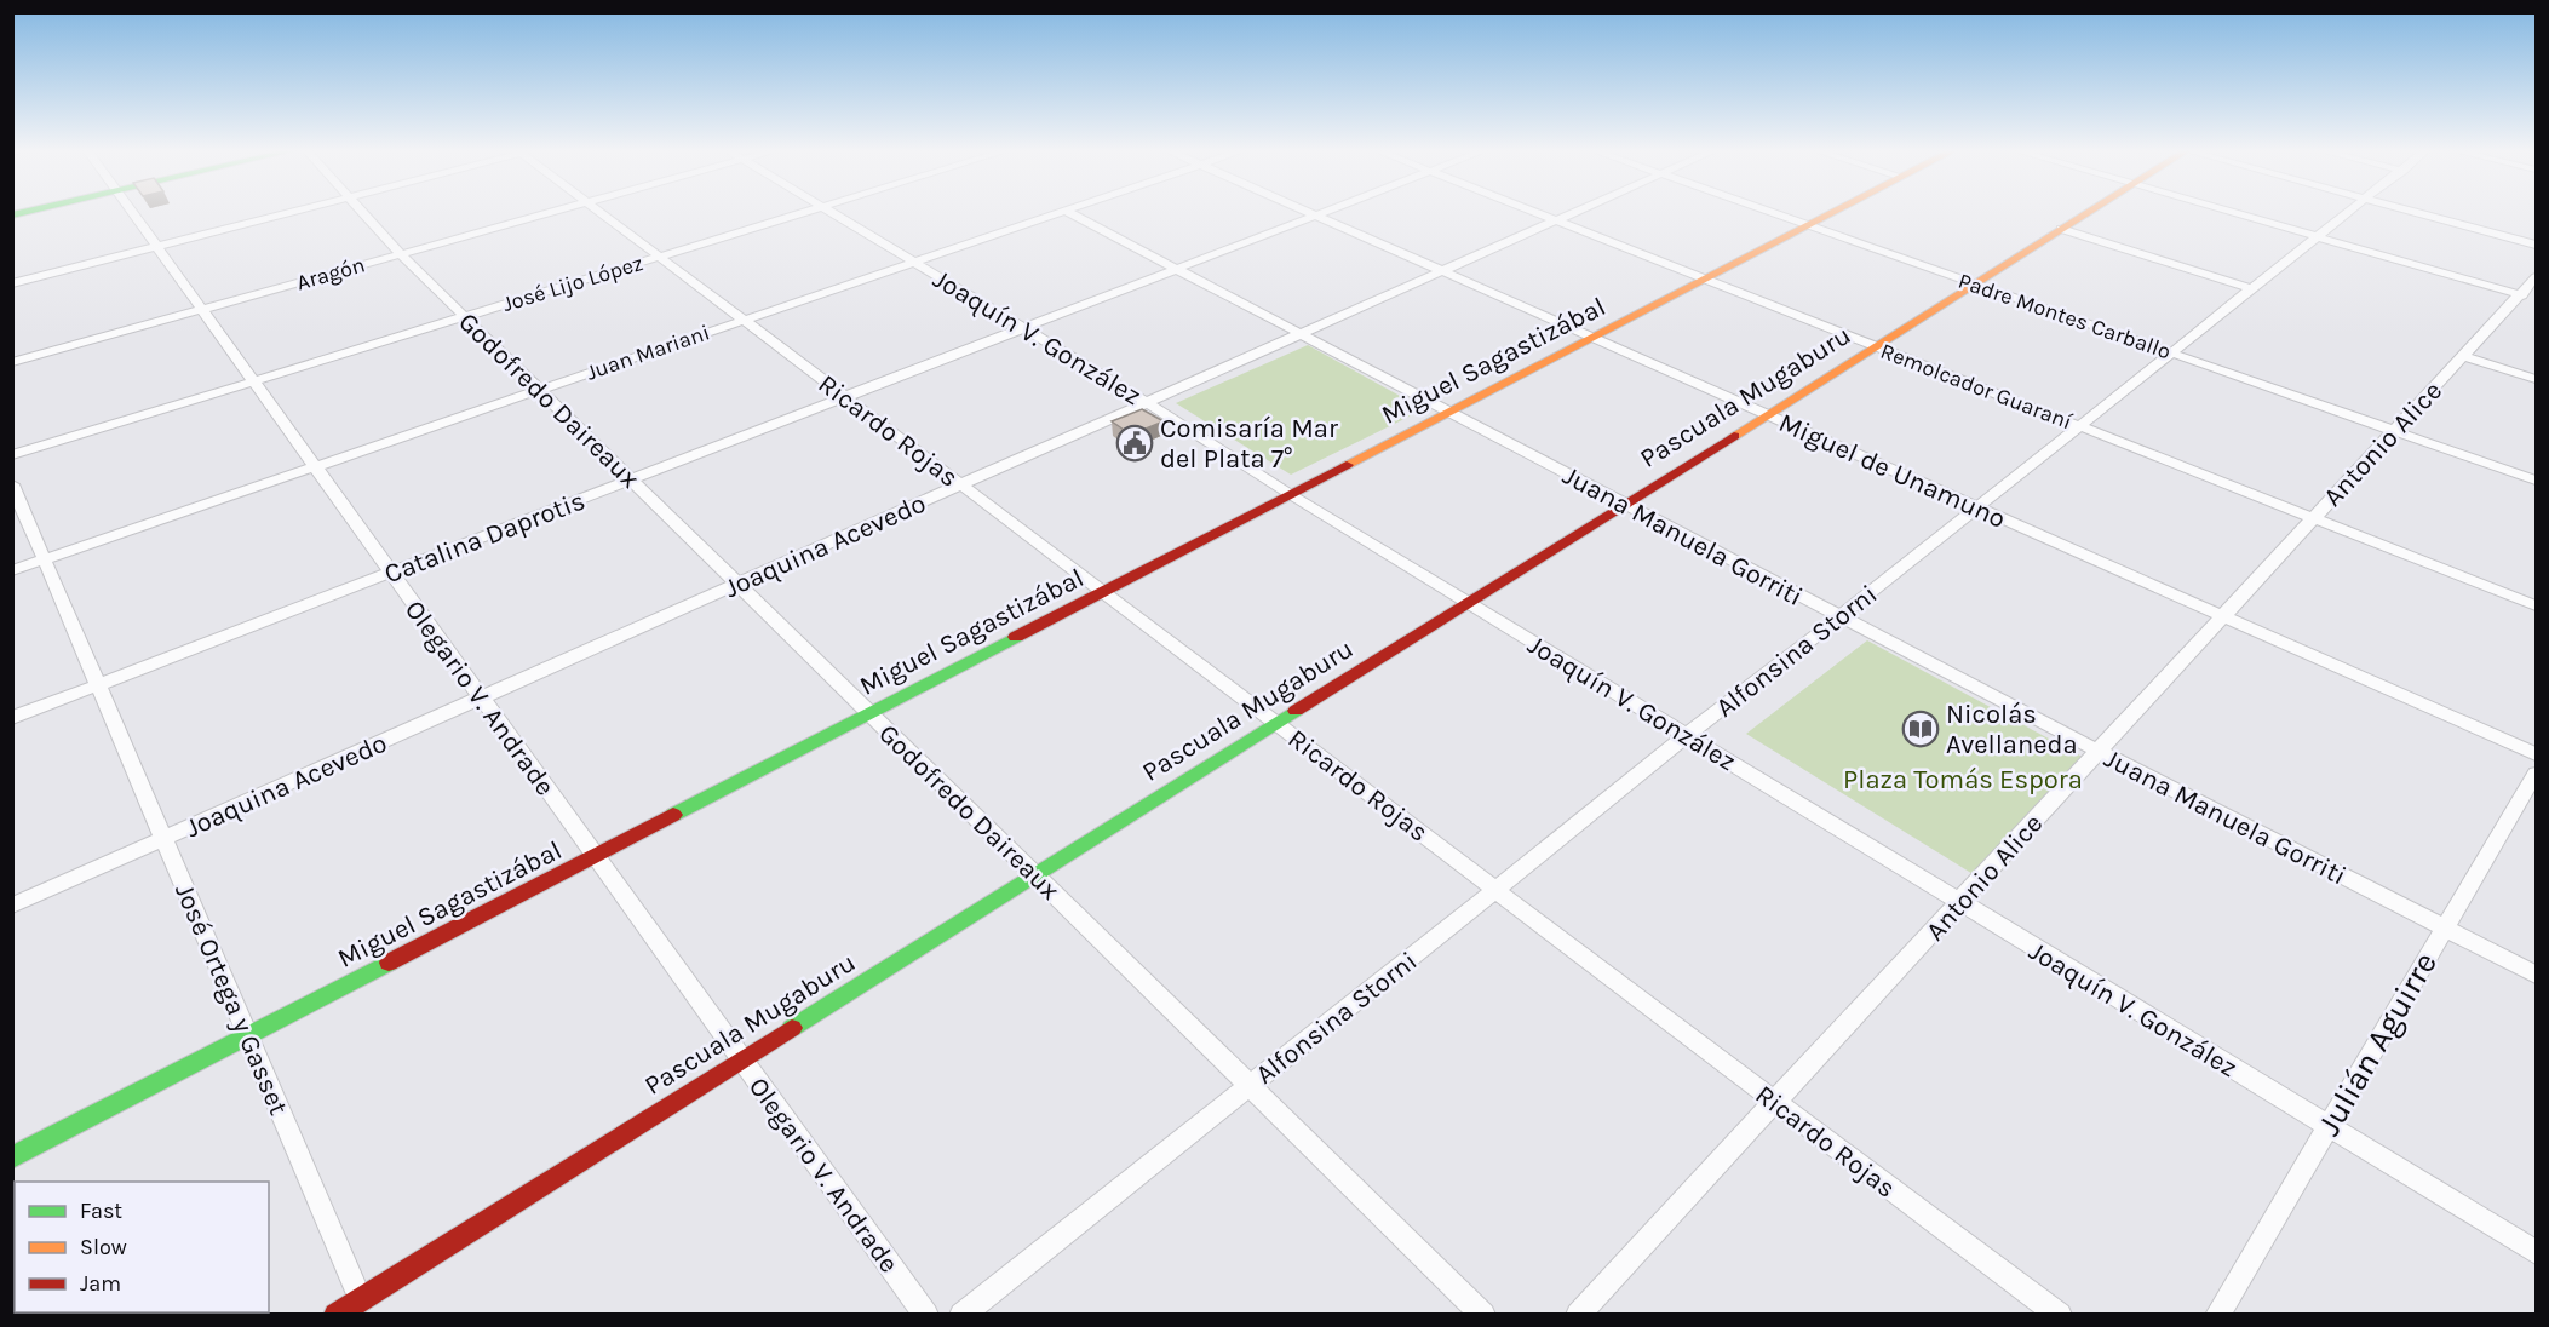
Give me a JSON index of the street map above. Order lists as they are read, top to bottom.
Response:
{
  "streets": {
    "street": [
      "Aragón",
      "José Lijo López",
      "Padre Montes Carballo",
      "Joaquín V. González",
      "Juan Mariani",
      "Miguel Sagastizábal",
      "Remolcador Guaraní",
      "Pascuala Mugaburu",
      "Godofredo Daireaux",
      "Ricardo Rojas",
      "Antonio Alice",
      "Miguel de Unamuno",
      "Juana Manuela Gorriti",
      "Catalina Daprotis",
      "Joaquina Acevedo",
      "Alfonsina Storni",
      "Olegario V. Andrade",
      "José Ortega y Gasset",
      "Julián Aguirre"
    ]
  },
  "crossings": [
    ["Aragón", "Godofredo Daireaux"],
    ["Aragón", "Olegario V. Andrade"],
    ["José Lijo López", "Godofredo Daireaux"],
    ["José Lijo López", "Ricardo Rojas"],
    ["José Lijo López", "Olegario V. Andrade"],
    ["Padre Montes Carballo", "Miguel Sagastizábal"],
    ["Padre Montes Carballo", "Pascuala Mugaburu"],
    ["Padre Montes Carballo", "Antonio Alice"],
    ["Padre Montes Carballo", "Alfonsina Storni"],
    ["Joaquín V. González", "Juan Mariani"],
    ["Joaquín V. González", "Miguel Sagastizábal"],
    ["Joaquín V. González", "Pascuala Mugaburu"],
    ["Joaquín V. González", "Antonio Alice"],
    ["Joaquín V. González", "Catalina Daprotis"],
    ["Joaquín V. González", "Joaquina Acevedo"],
    ["Joaquín V. González", "Alfonsina Storni"],
    ["Joaquín V. González", "Julián Aguirre"],
    ["Juan Mariani", "Godofredo Daireaux"],
    ["Juan Mariani", "Ricardo Rojas"],
    ["Juan Mariani", "Olegario V. Andrade"],
    ["Juan Mariani", "José Ortega y Gasset"],
    ["Miguel Sagastizábal", "Remolcador Guaraní"],
    ["Miguel Sagastizábal", "Godofredo Daireaux"],
    ["Miguel Sagastizábal", "Ricardo Rojas"],
    ["Miguel Sagastizábal", "Miguel de Unamuno"],
    ["Miguel Sagastizábal", "Juana Manuela Gorriti"],
    ["Miguel Sagastizábal", "Olegario V. Andrade"],
    ["Miguel Sagastizábal", "José Ortega y Gasset"],
    ["Remolcador Guaraní", "Pascuala Mugaburu"],
    ["Remolcador Guaraní", "Antonio Alice"],
    ["Remolcador Guaraní", "Joaquina Acevedo"],
    ["Remolcador Guaraní", "Alfonsina Storni"],
    ["Pascuala Mugaburu", "Godofredo Daireaux"],
    ["Pascuala Mugaburu", "Ricardo Rojas"],
    ["Pascuala Mugaburu", "Miguel de Unamuno"],
    ["Pascuala Mugaburu", "Juana Manuela Gorriti"],
    ["Pascuala Mugaburu", "Olegario V. Andrade"],
    ["Pascuala Mugaburu", "José Ortega y Gasset"],
    ["Godofredo Daireaux", "Catalina Daprotis"],
    ["Godofredo Daireaux", "Joaquina Acevedo"],
    ["Godofredo Daireaux", "Alfonsina Storni"],
    ["Ricardo Rojas", "Antonio Alice"],
    ["Ricardo Rojas", "Catalina Daprotis"],
    ["Ricardo Rojas", "Joaquina Acevedo"],
    ["Ricardo Rojas", "Alfonsina Storni"],
    ["Antonio Alice", "Miguel de Unamuno"],
    ["Antonio Alice", "Juana Manuela Gorriti"],
    ["Miguel de Unamuno", "Catalina Daprotis"],
    ["Miguel de Unamuno", "Joaquina Acevedo"],
    ["Miguel de Unamuno", "Alfonsina Storni"],
    ["Juana Manuela Gorriti", "Catalina Daprotis"],
    ["Juana Manuela Gorriti", "Joaquina Acevedo"],
    ["Juana Manuela Gorriti", "Alfonsina Storni"],
    ["Juana Manuela Gorriti", "Julián Aguirre"],
    ["Catalina Daprotis", "Olegario V. Andrade"],
    ["Catalina Daprotis", "José Ortega y Gasset"],
    ["Joaquina Acevedo", "Olegario V. Andrade"],
    ["Joaquina Acevedo", "José Ortega y Gasset"]
  ],
  "parks": ["Plaza Tomás Espora"],
  "places": {
    "public building": ["Comisaría Mar del Plata 7°"],
    "library": ["Nicolás Avellaneda"]
  },
  "legend": ["Fast", "Slow", "Jam"]
}
